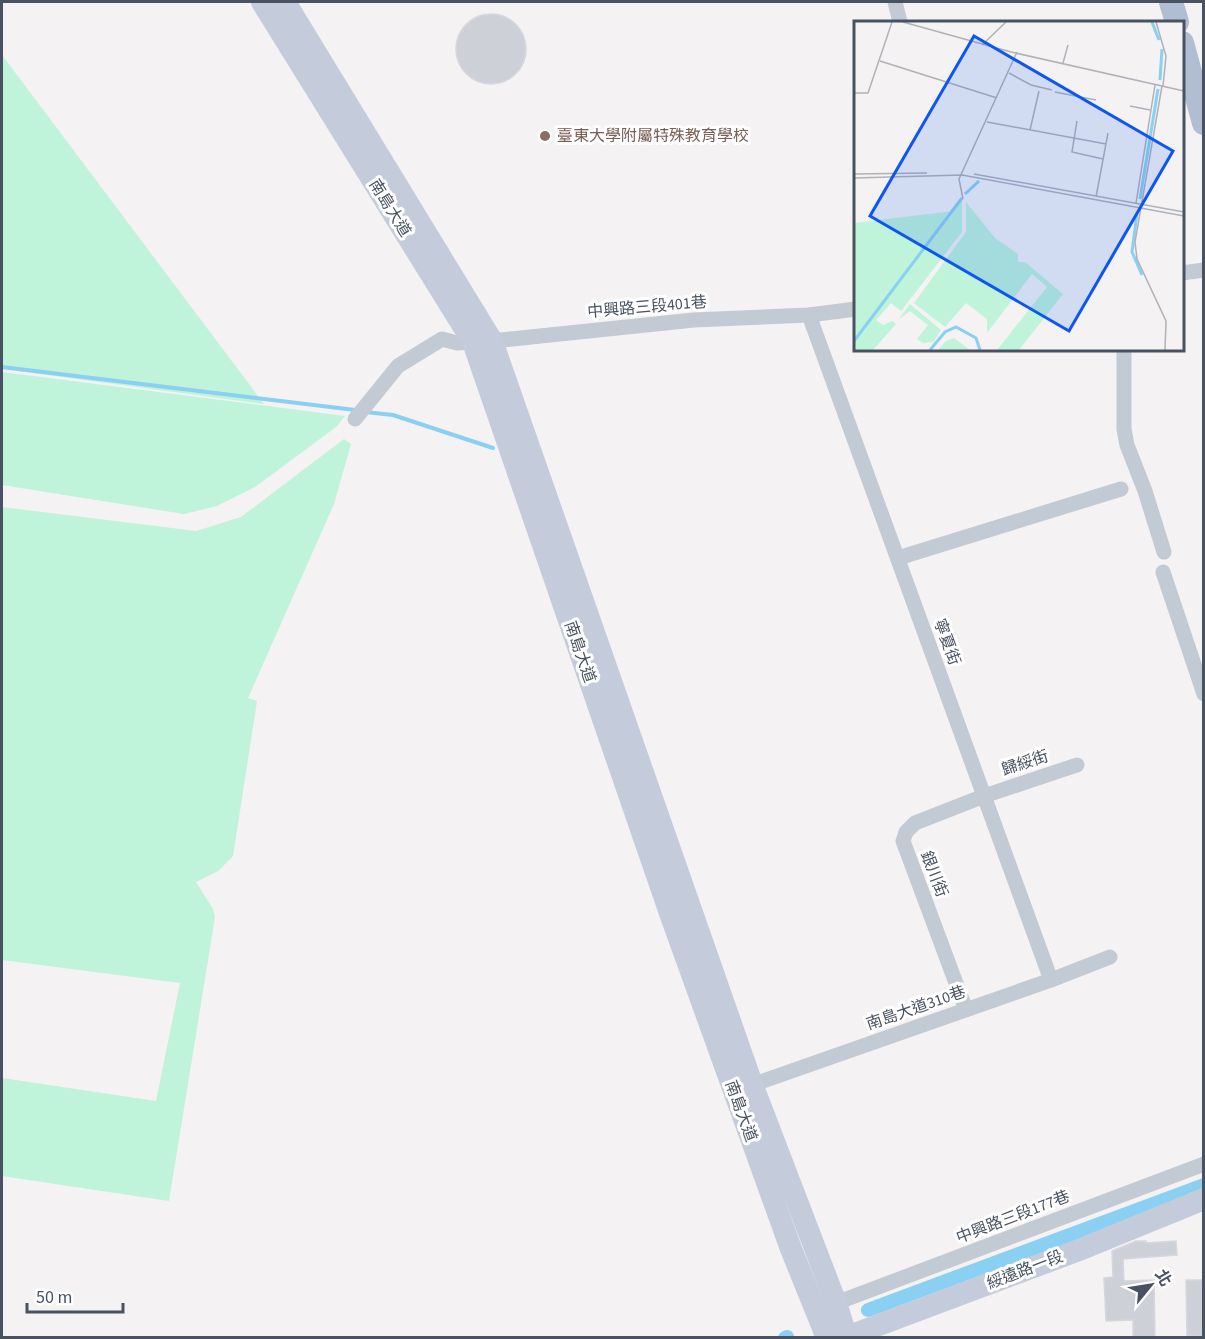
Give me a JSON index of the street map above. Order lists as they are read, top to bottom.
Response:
{
  "streets": {
    "street": [
      "南島大道",
      "中興路三段401巷",
      "寧夏街",
      "歸綏街",
      "銀川街",
      "南島大道310巷",
      "中興路三段177巷",
      "綏遠路一段"
    ]
  },
  "crossings": [
    ["南島大道", "中興路三段401巷"],
    ["南島大道", "南島大道310巷"],
    ["南島大道", "中興路三段177巷"],
    ["南島大道", "綏遠路一段"],
    ["中興路三段401巷", "寧夏街"],
    ["寧夏街", "歸綏街"],
    ["寧夏街", "銀川街"],
    ["寧夏街", "南島大道310巷"],
    ["歸綏街", "銀川街"],
    ["銀川街", "南島大道310巷"]
  ],
  "places": ["臺東大學附屬特殊教育學校"],
  "scale_bar": "50 m",
  "north": "top right"
}
